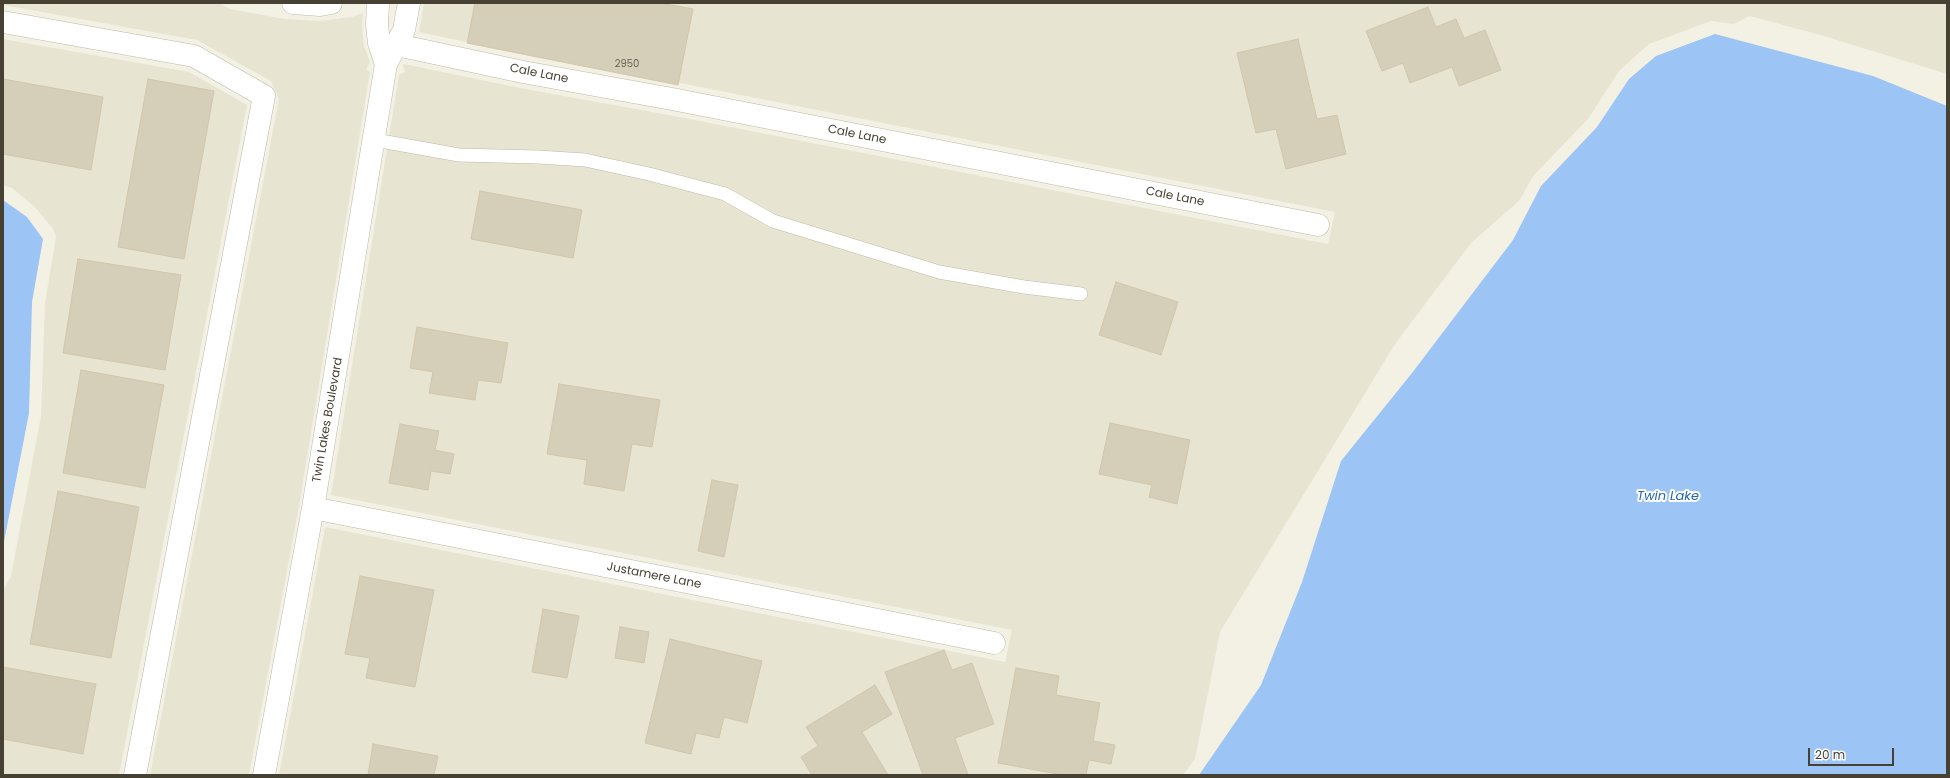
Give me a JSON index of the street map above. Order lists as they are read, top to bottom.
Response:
{
  "streets": {
    "street": ["Cale Lane", "Twin Lakes Boulevard", "Justamere Lane"]
  },
  "crossings": [
    ["Cale Lane", "Twin Lakes Boulevard"],
    ["Twin Lakes Boulevard", "Justamere Lane"]
  ],
  "water": ["Twin Lake"],
  "house_numbers": ["2950"],
  "scale_bar": "20 m"
}
